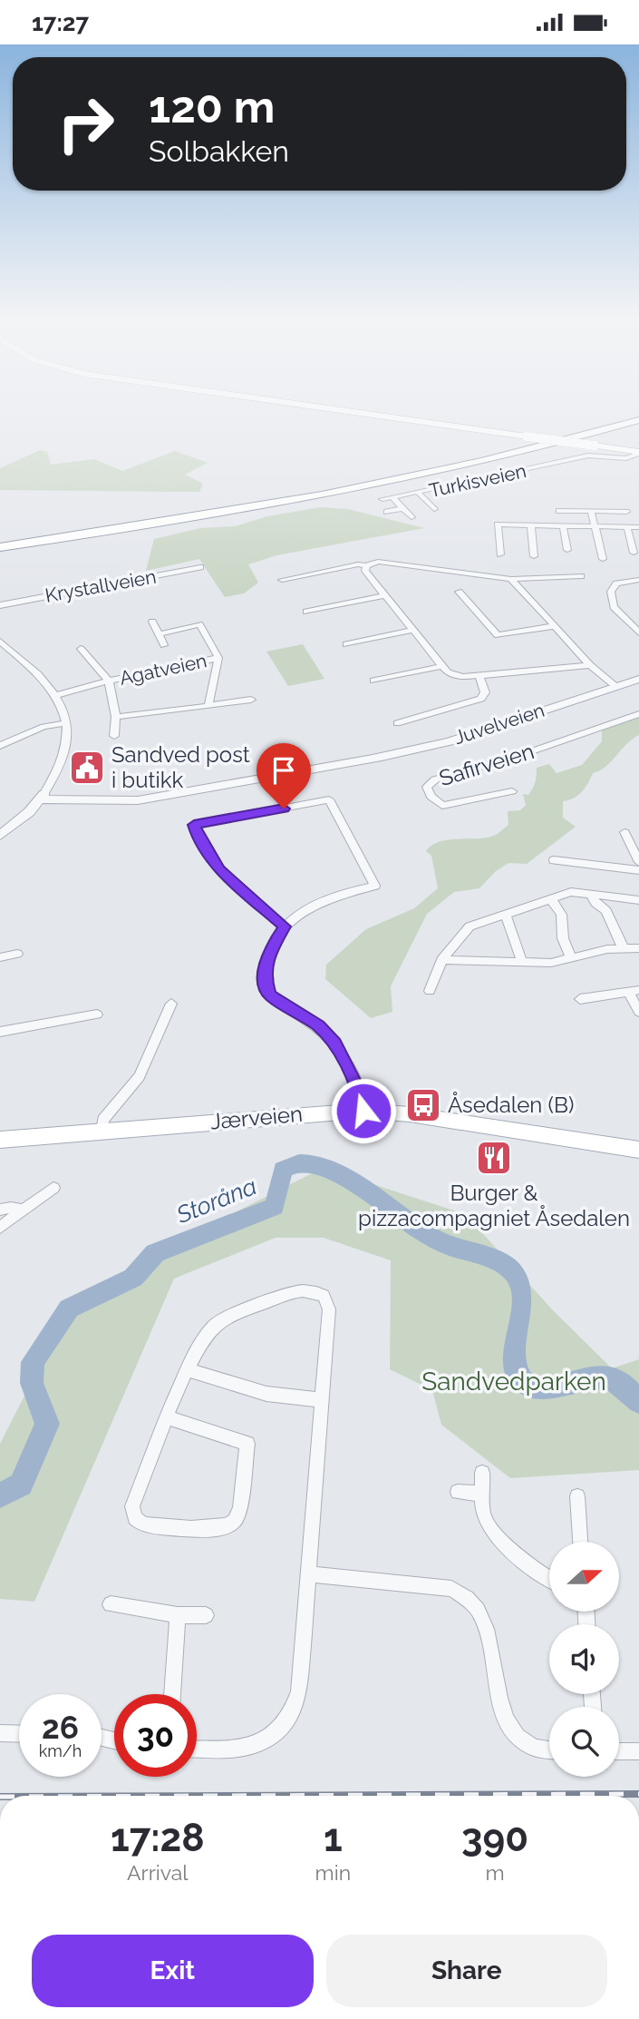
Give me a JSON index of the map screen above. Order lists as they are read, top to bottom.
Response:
{
  "streets": {
    "main road": ["Jærveien"],
    "street": [
      "Turkisveien",
      "Krystallveien",
      "Agatveien",
      "Juvelveien",
      "Safirveien"
    ]
  },
  "water": ["Storåna"],
  "parks": ["Sandvedparken"],
  "places": {
    "public building": ["Sandved post i butikk"],
    "bus stop": ["Åsedalen (B)"],
    "restaurant": ["Burger & pizzacompagniet Åsedalen"]
  },
  "north": "right",
  "page": {
    "status": "17:27",
    "turn": ["120 m", "Solbakken"],
    "speed": "26 km/h",
    "limit": "30",
    "eta": [
      "17:28",
      "Arrival",
      "1",
      "min",
      "390",
      "m"
    ],
    "buttons": ["Exit", "Share"]
  }
}
